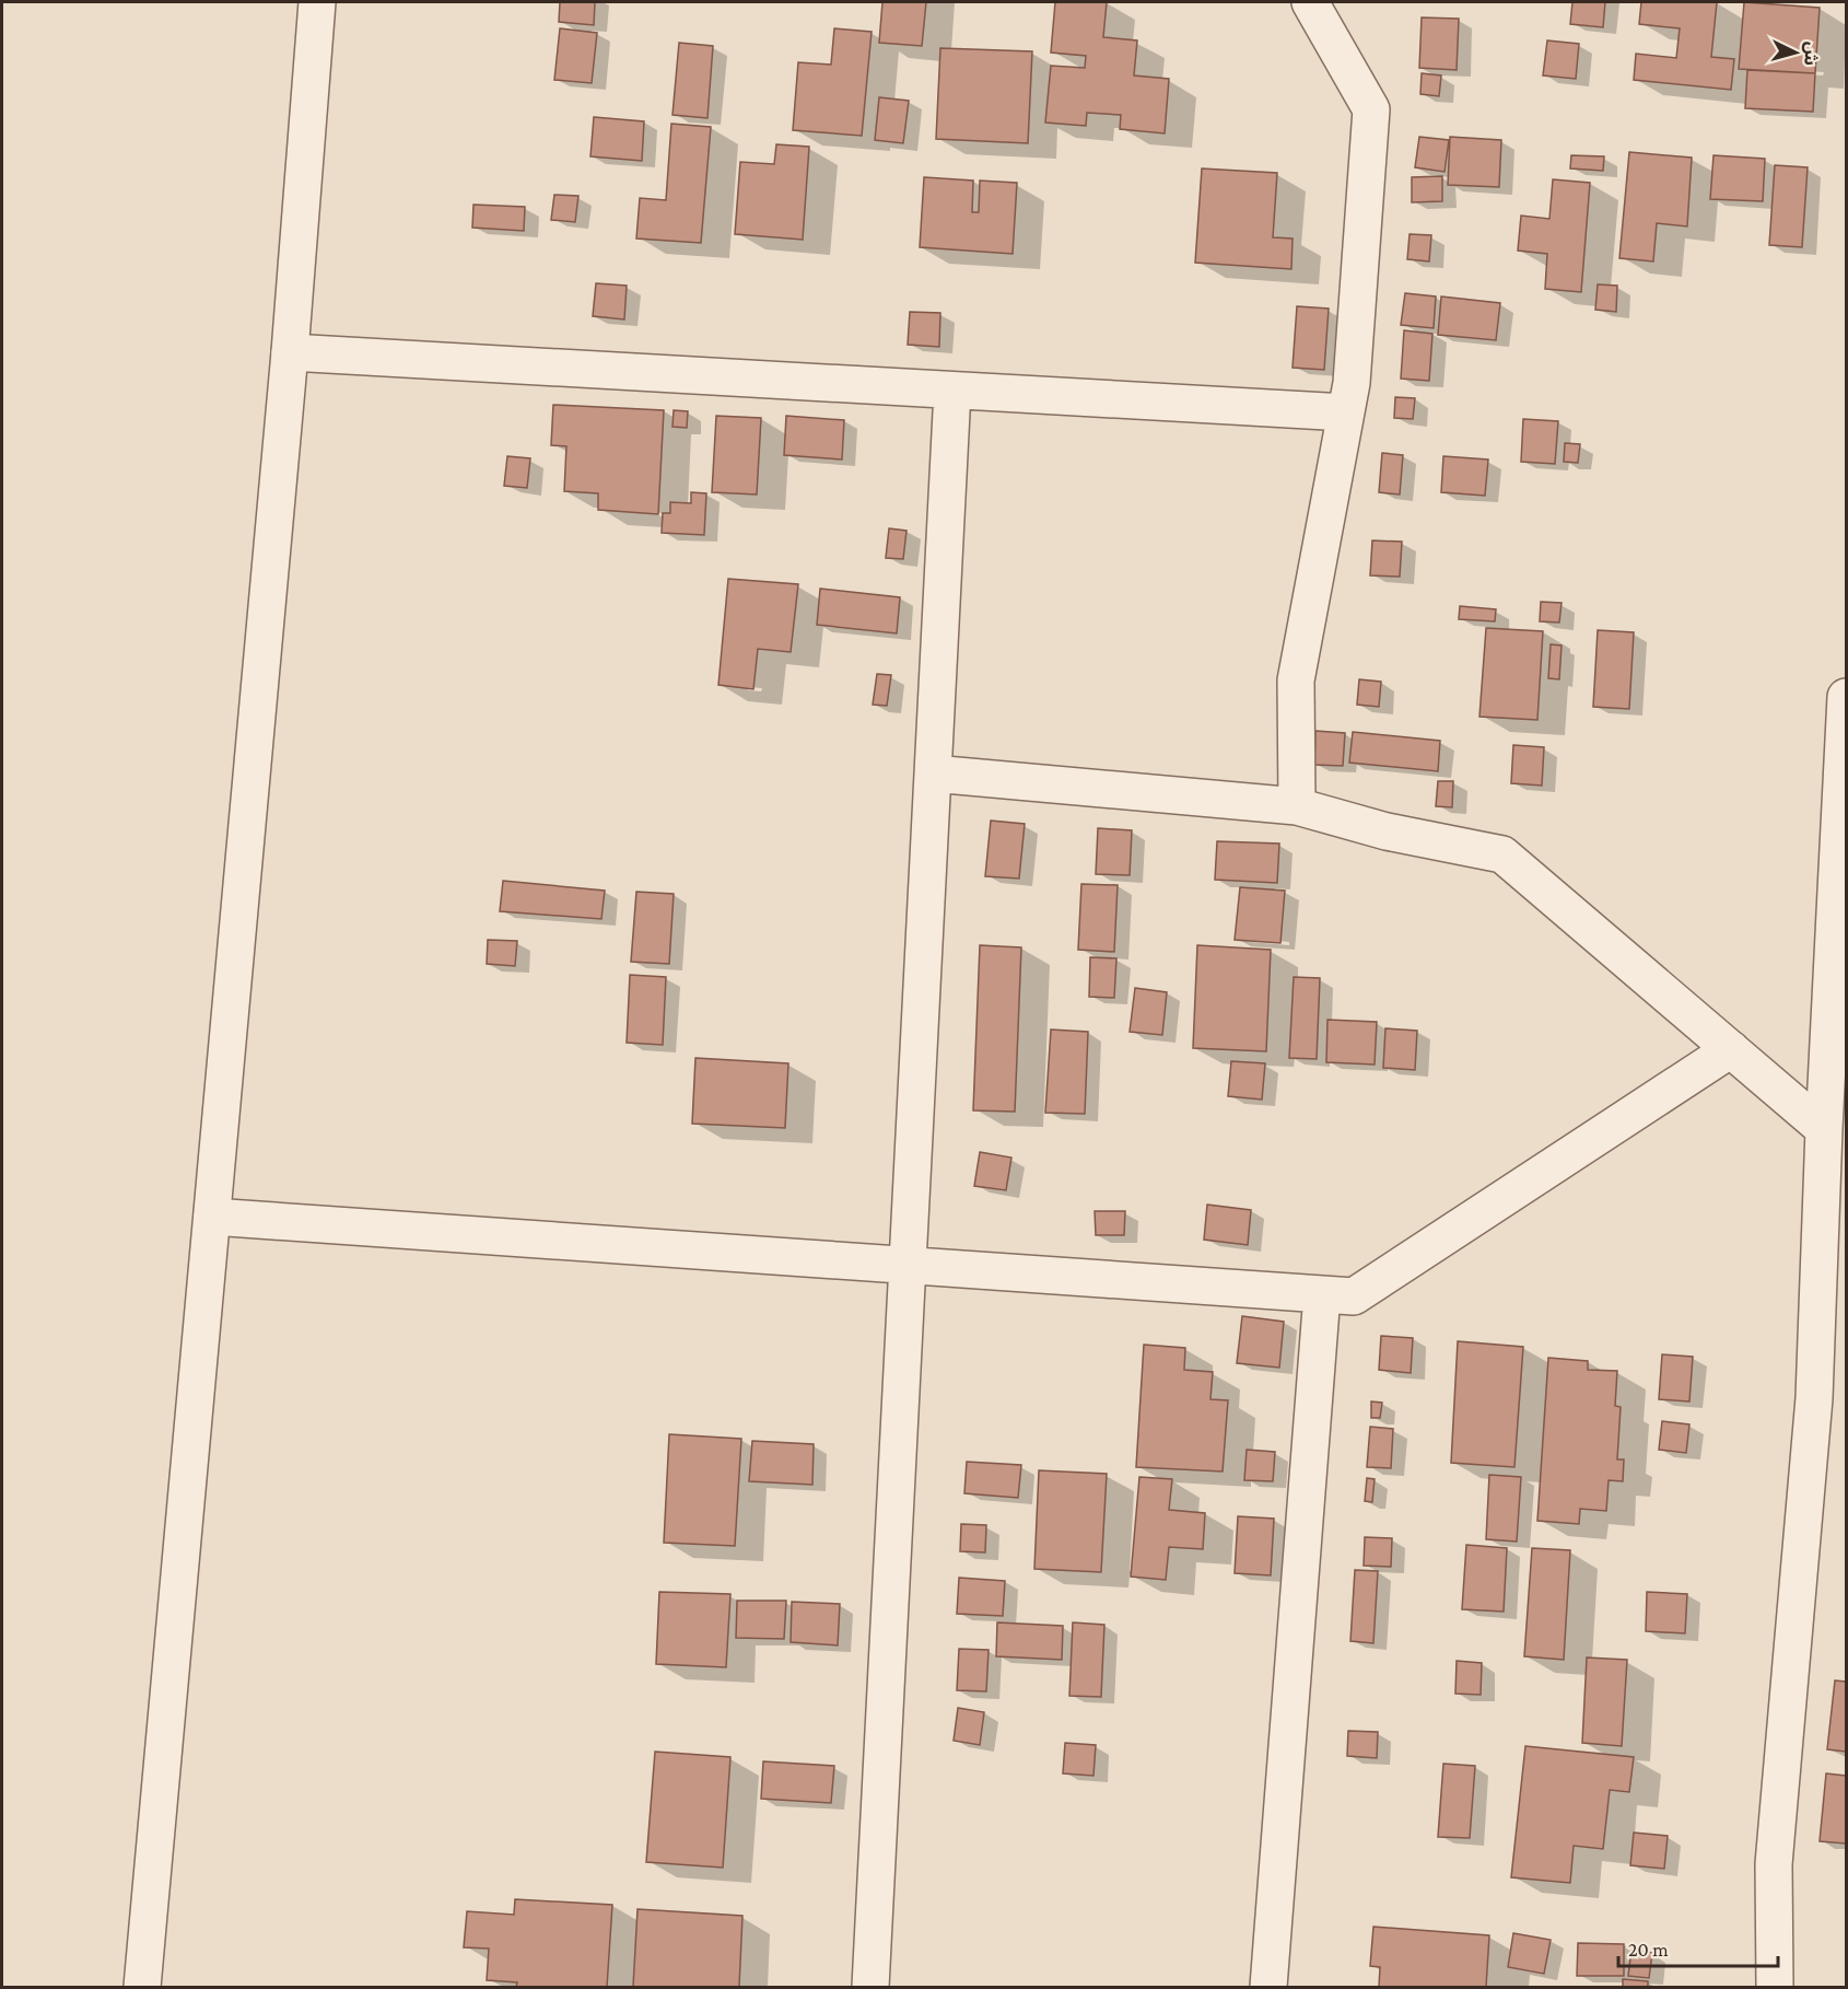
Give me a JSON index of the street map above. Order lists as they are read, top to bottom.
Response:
{
  "scale_bar": "20 m",
  "north": "right"
}
